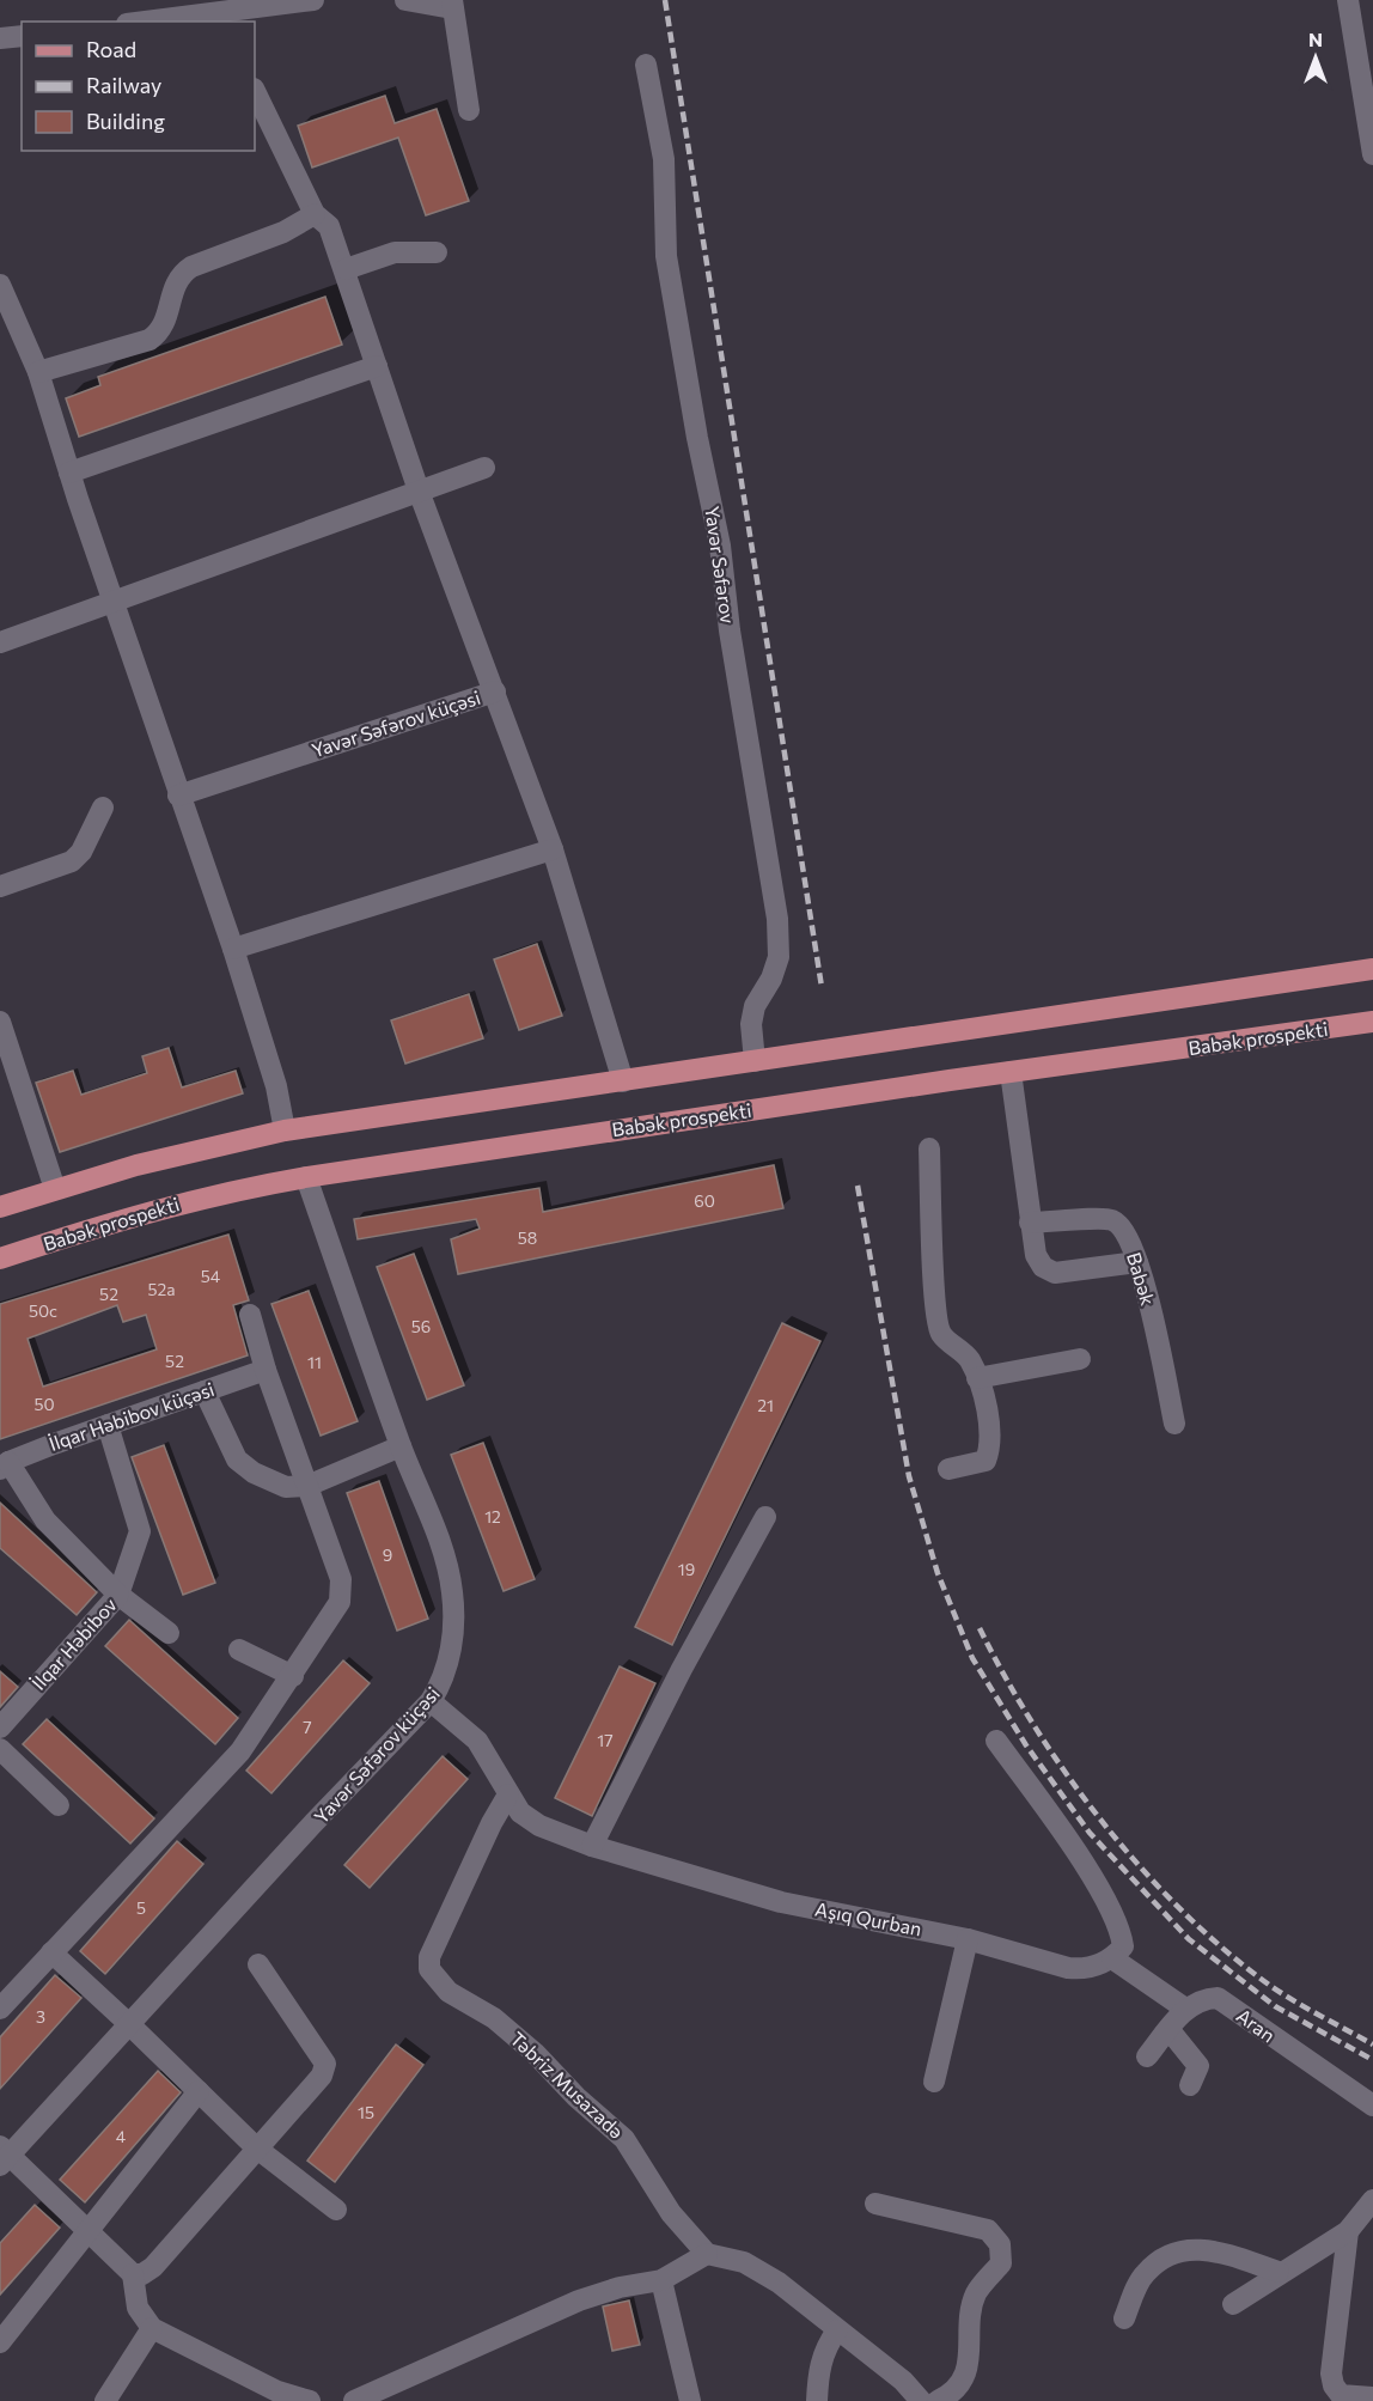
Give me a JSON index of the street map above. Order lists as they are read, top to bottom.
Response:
{
  "streets": {
    "main road": ["Babək prospekti"],
    "street": [
      "Yavər Səfərov",
      "Yavər Səfərov küçəsi",
      "Babək",
      "İlqar Həbibov küçəsi",
      "İlqar Həbibov",
      "Aşıq Qurban",
      "Aran",
      "Təbriz Musazadə"
    ]
  },
  "crossings": [
    ["Yavər Səfərov küçəsi", "Babək prospekti"],
    ["Yavər Səfərov küçəsi", "Aşıq Qurban"],
    ["İlqar Həbibov küçəsi", "İlqar Həbibov"],
    ["Aşıq Qurban", "Təbriz Musazadə"]
  ],
  "house_numbers": [
    "60",
    "58",
    "54",
    "52a",
    "52",
    "50c",
    "56",
    "52",
    "11",
    "50",
    "21",
    "12",
    "9",
    "19",
    "7",
    "17",
    "5",
    "3",
    "15",
    "4"
  ],
  "legend": ["Road", "Railway", "Building"],
  "north": "top"
}
